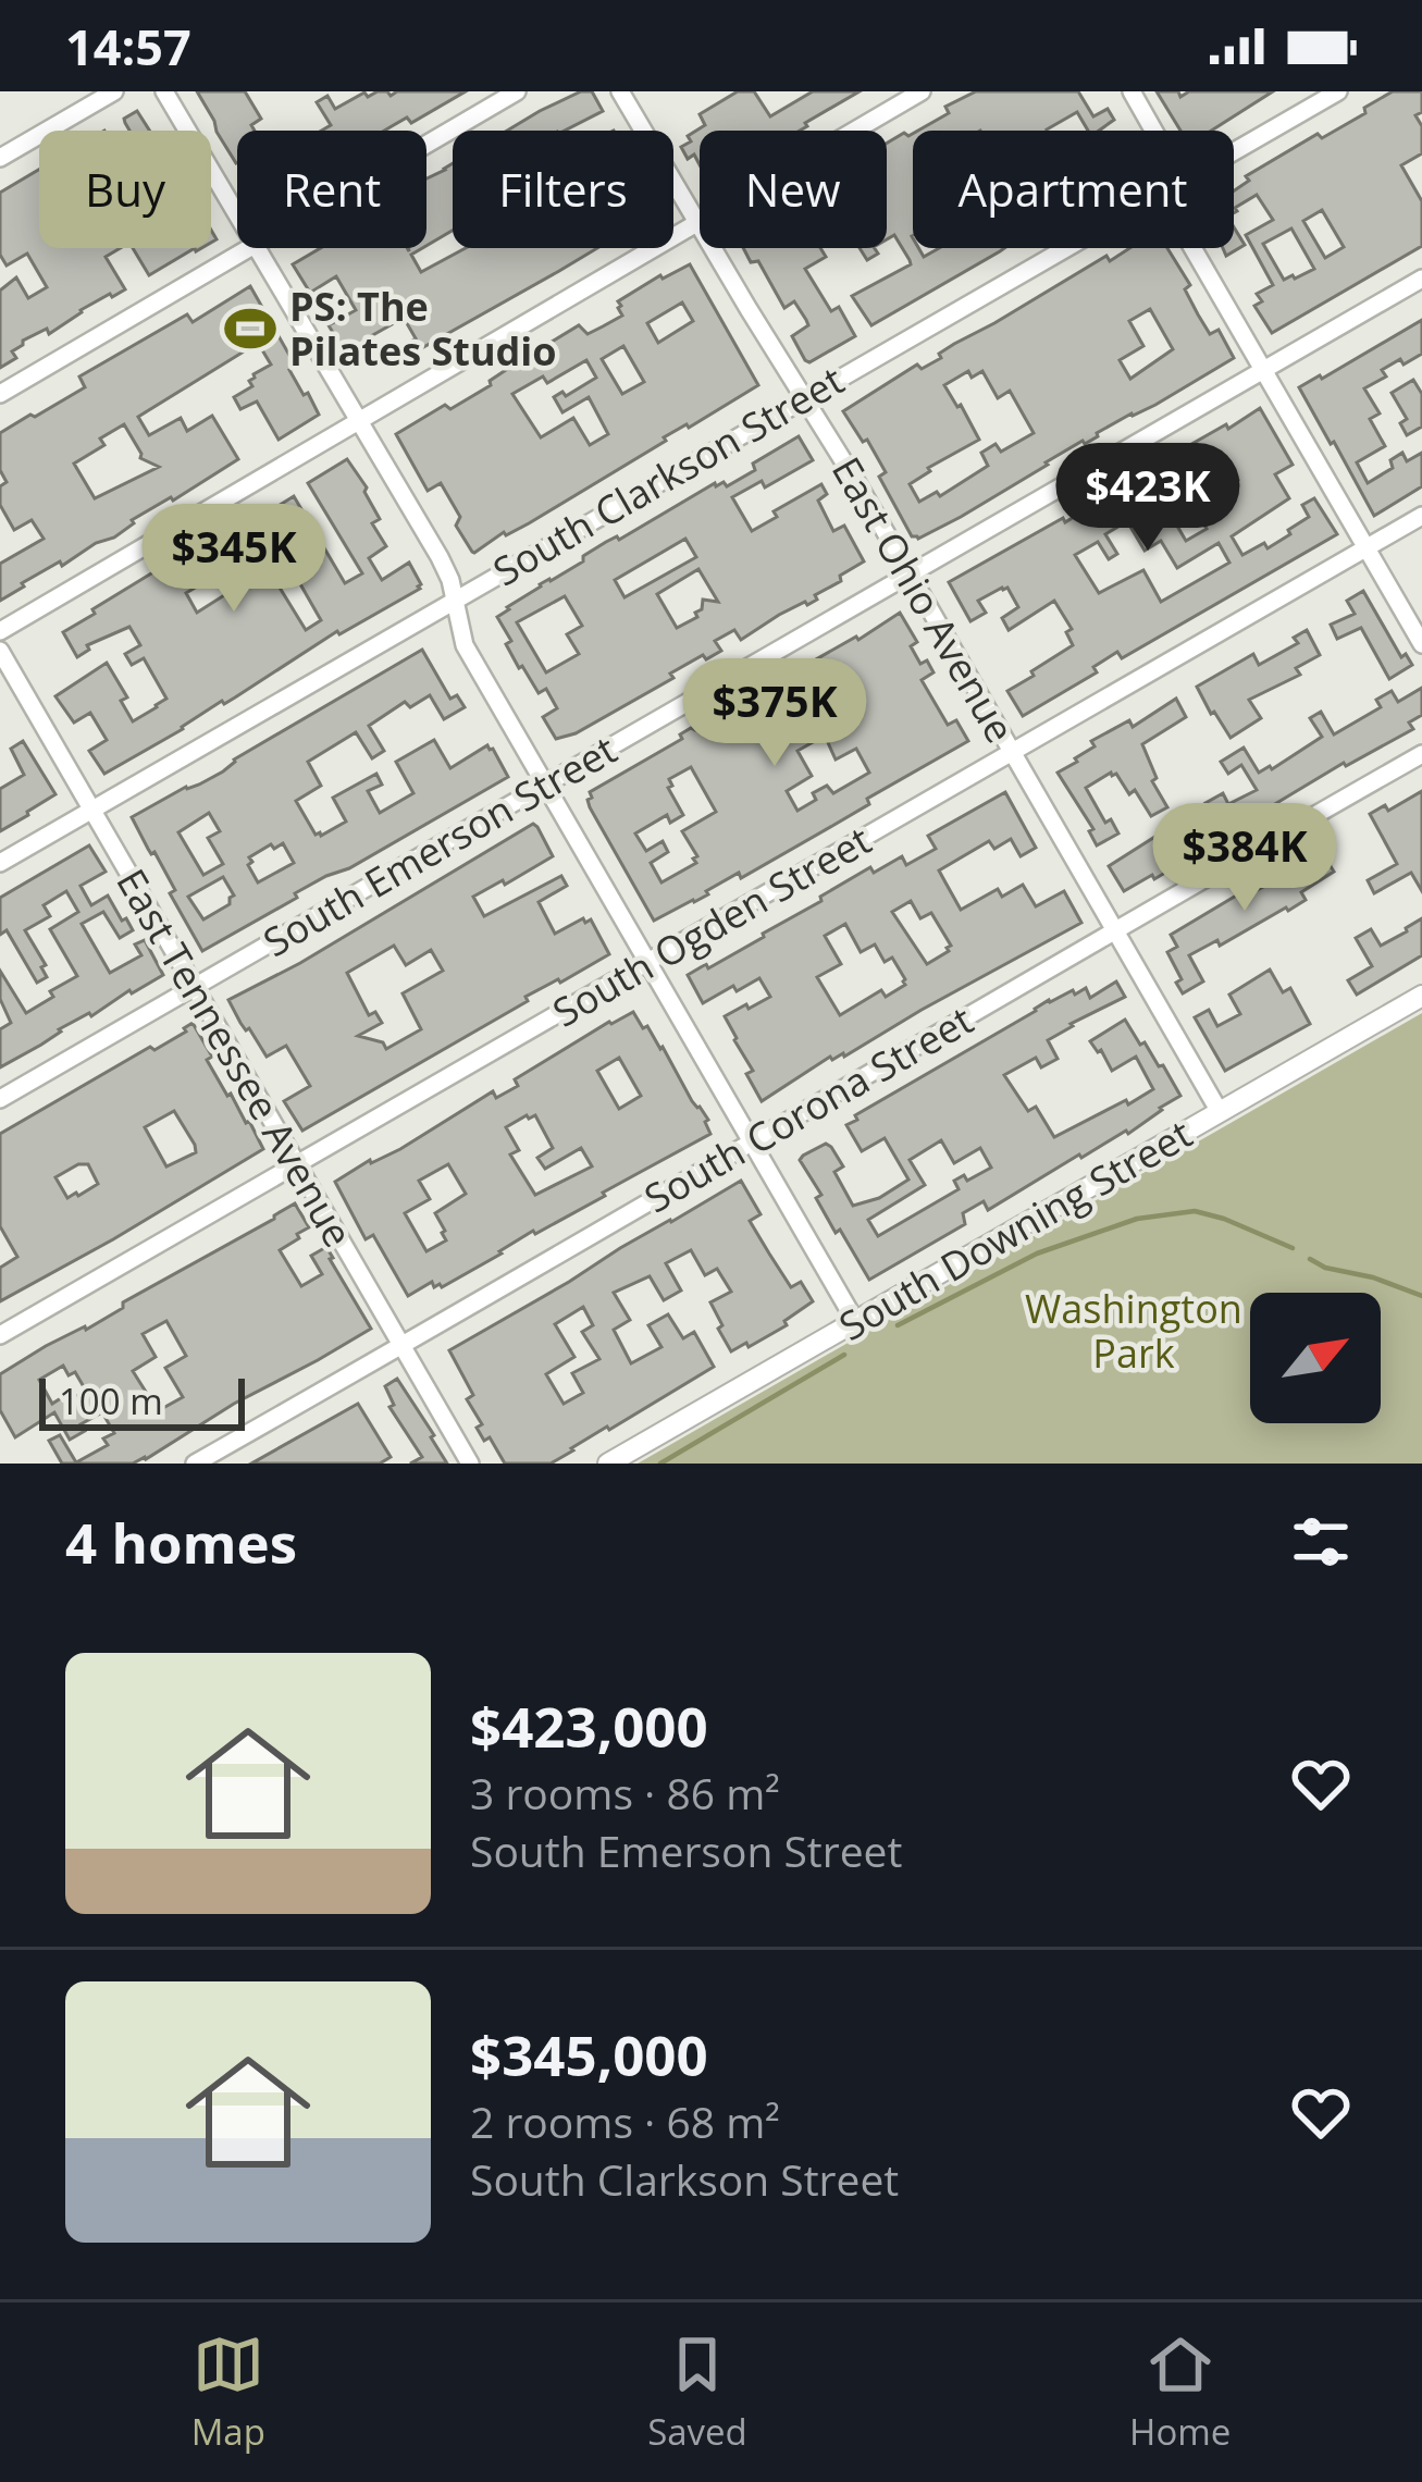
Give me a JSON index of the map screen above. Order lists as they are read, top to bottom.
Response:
{
  "streets": {
    "main road": ["South Downing Street"],
    "street": [
      "South Clarkson Street",
      "East Ohio Avenue",
      "South Emerson Street",
      "South Ogden Street",
      "East Tennessee Avenue",
      "South Corona Street"
    ]
  },
  "crossings": [
    ["South Clarkson Street", "East Ohio Avenue"],
    ["South Clarkson Street", "East Tennessee Avenue"],
    ["East Ohio Avenue", "South Emerson Street"],
    ["East Ohio Avenue", "South Ogden Street"],
    ["East Ohio Avenue", "South Corona Street"],
    ["East Ohio Avenue", "South Downing Street"],
    ["South Emerson Street", "East Tennessee Avenue"],
    ["South Ogden Street", "East Tennessee Avenue"],
    ["East Tennessee Avenue", "South Corona Street"]
  ],
  "parks": ["Washington Park"],
  "places": {
    "sports": ["PS: The Pilates Studio"]
  },
  "scale_bar": "100 m",
  "north": "top right",
  "page": {
    "status": "14:57",
    "chip": [
      "Buy",
      "Rent",
      "Filters",
      "New",
      "Apartment"
    ],
    "price": [
      "$423K",
      "$345K",
      "$375K",
      "$384K"
    ],
    "scale": "100 m",
    "heading": "4 homes",
    "list": [
      {
        "name": "$423,000",
        "note": "3 rooms · 86 m² · South Emerson Street"
      },
      {
        "name": "$345,000",
        "note": "2 rooms · 68 m² · South Clarkson Street"
      }
    ],
    "tabs": ["Map", "Saved", "Home"]
  }
}
